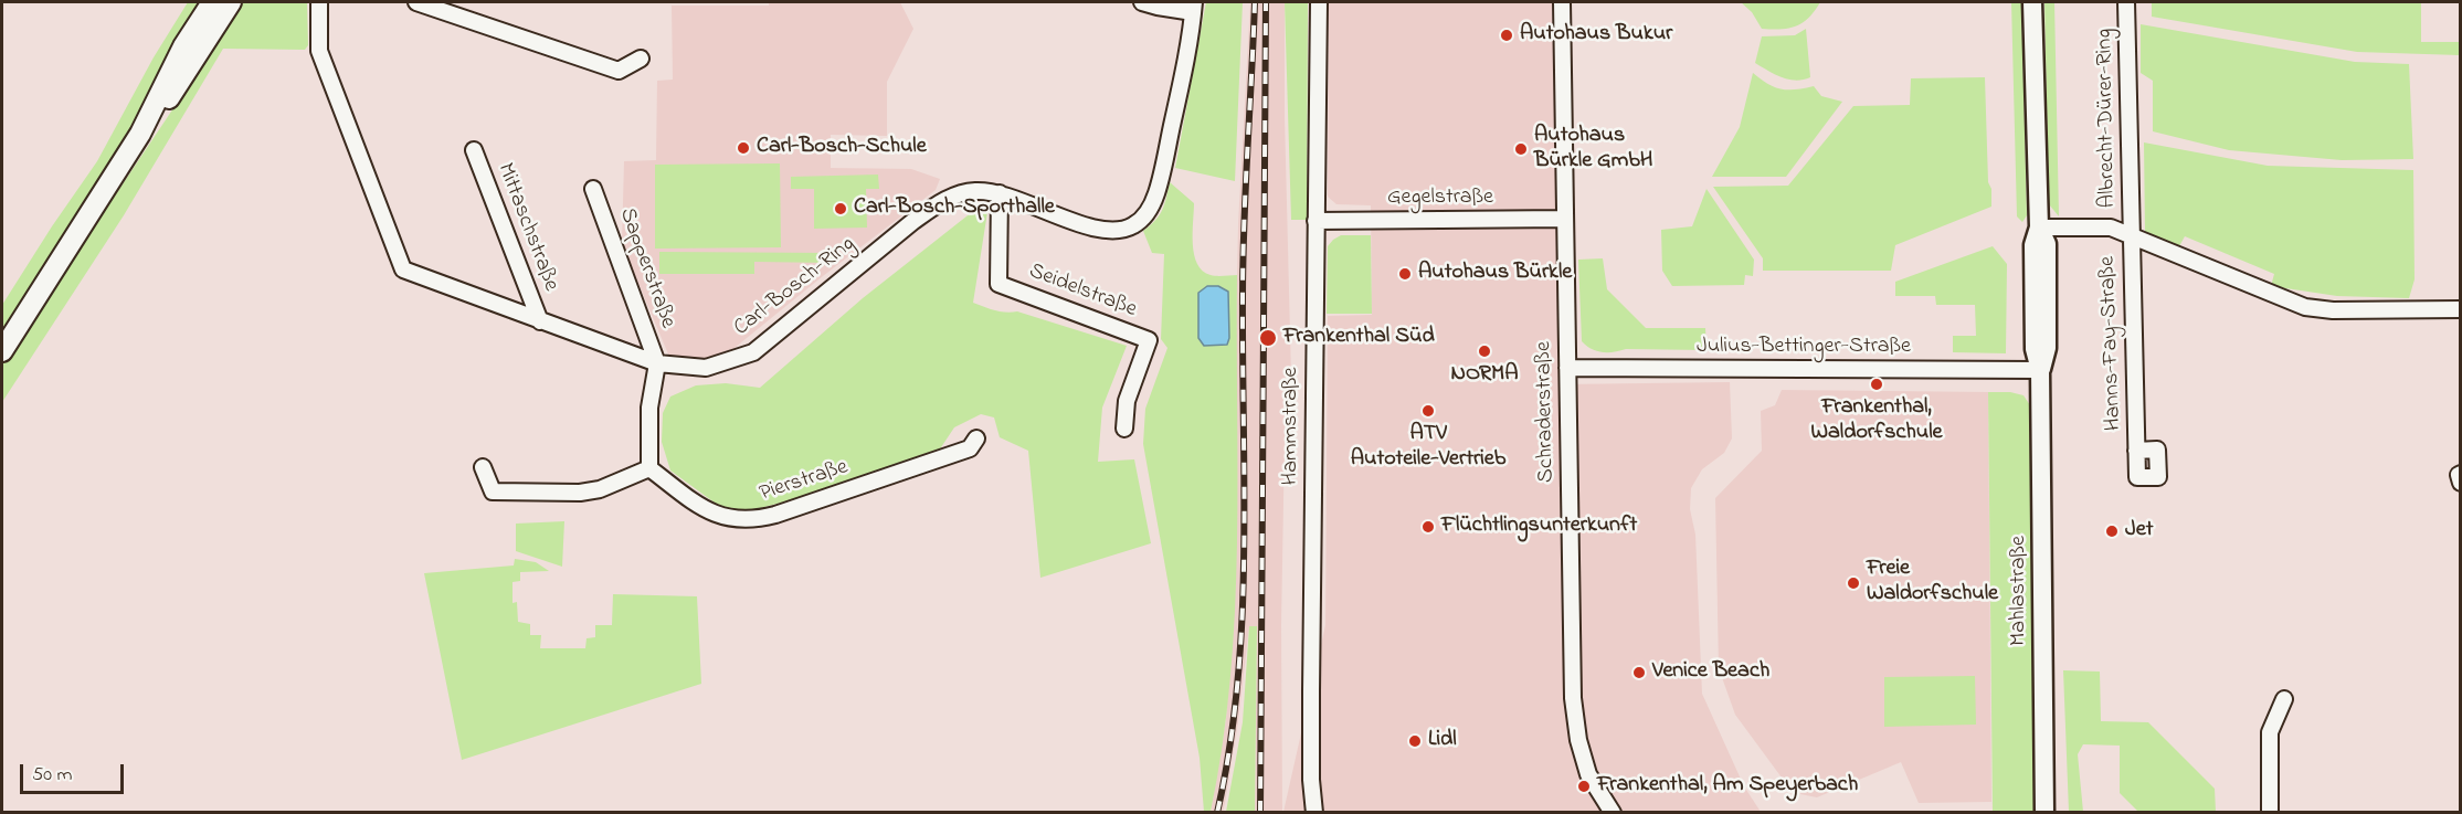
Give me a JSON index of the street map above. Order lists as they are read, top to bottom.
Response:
{
  "streets": {
    "street": [
      "Albrecht-Dürer-Ring",
      "Gegelstraße",
      "Mittaschstraße",
      "Sapperstraße",
      "Carl-Bosch-Ring",
      "Seidelstraße",
      "Hanns-Fay-Straße",
      "Julius-Bettinger-Straße",
      "Schraderstraße",
      "Hammstraße",
      "Pierstraße",
      "Mahlastraße"
    ]
  },
  "crossings": [
    ["Albrecht-Dürer-Ring", "Hanns-Fay-Straße"],
    ["Gegelstraße", "Schraderstraße"],
    ["Gegelstraße", "Hammstraße"],
    ["Mittaschstraße", "Carl-Bosch-Ring"],
    ["Sapperstraße", "Carl-Bosch-Ring"],
    ["Carl-Bosch-Ring", "Seidelstraße"],
    ["Hanns-Fay-Straße", "Mahlastraße"],
    ["Julius-Bettinger-Straße", "Schraderstraße"],
    ["Julius-Bettinger-Straße", "Mahlastraße"]
  ],
  "places": [
    "Autohaus Bukur",
    "Carl-Bosch-Schule",
    "Autohaus Bürkle GmbH",
    "Carl-Bosch-Sporthalle",
    "Autohaus Bürkle",
    "Frankenthal Süd",
    "NORMA",
    "Frankenthal, Waldorfschule",
    "ATV Autoteile-Vertrieb",
    "Flüchtlingsunterkunft",
    "Jet",
    "Freie Waldorfschule",
    "Venice Beach",
    "Lidl",
    "Frankenthal, Am Speyerbach"
  ],
  "scale_bar": "50 m"
}
